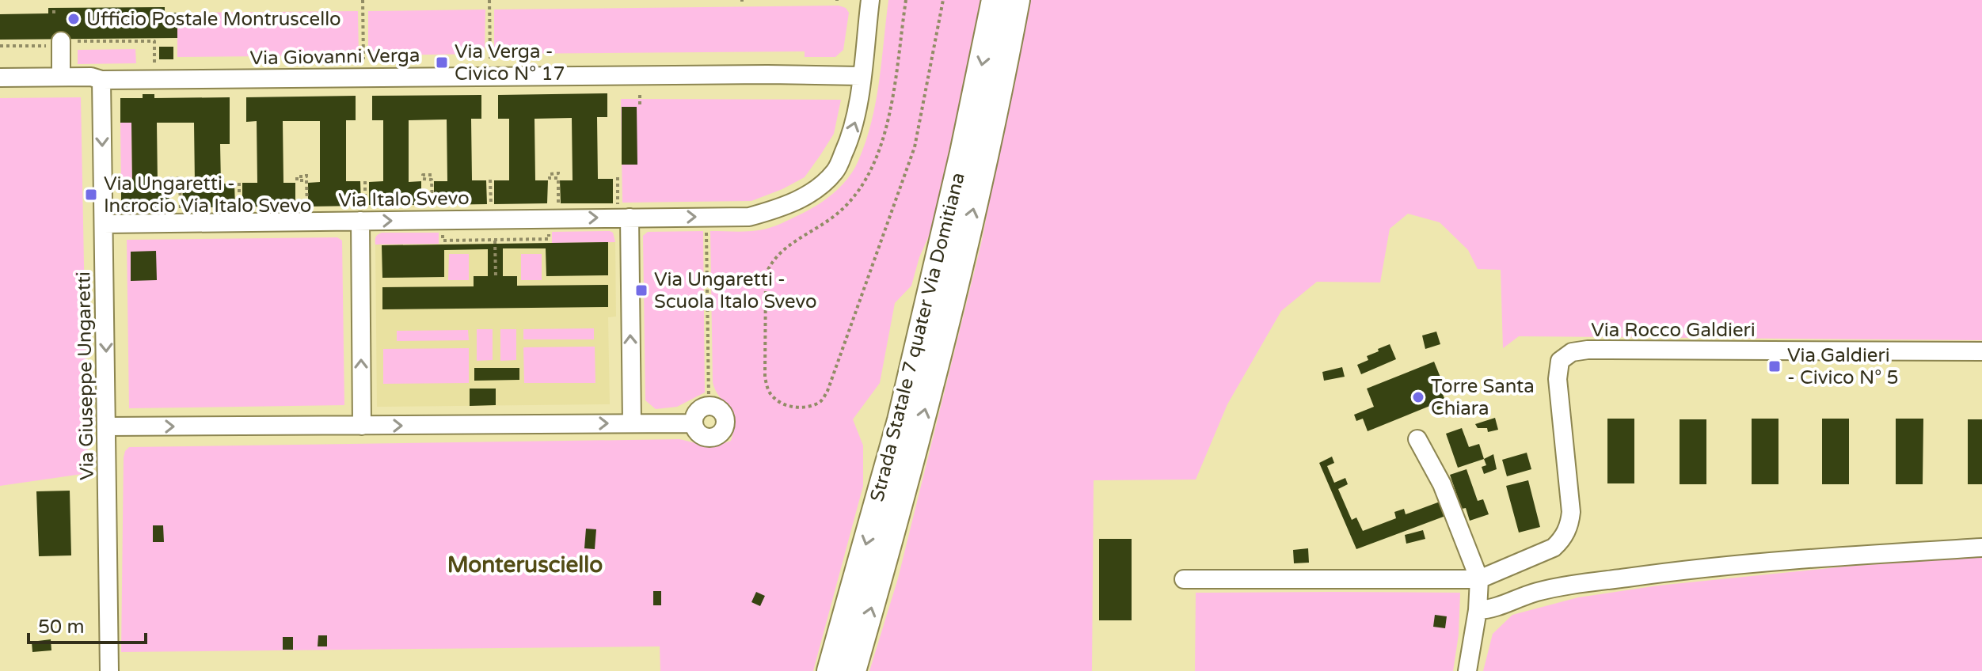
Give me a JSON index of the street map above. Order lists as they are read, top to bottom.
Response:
{
  "streets": {
    "highway": ["Strada Statale 7 quater Via Domitiana"],
    "street": [
      "Via Giovanni Verga",
      "Via Italo Svevo",
      "Via Rocco Galdieri",
      "Via Giuseppe Ungaretti"
    ]
  },
  "crossings": [
    ["Via Giovanni Verga", "Via Italo Svevo"],
    ["Via Giovanni Verga", "Via Giuseppe Ungaretti"],
    ["Via Italo Svevo", "Via Giuseppe Ungaretti"]
  ],
  "one_way": ["Via Italo Svevo", "Via Giuseppe Ungaretti"],
  "districts": ["Monterusciello"],
  "places": {
    "other": ["Ufficio Postale Montruscello", "Torre Santa Chiara"],
    "transit": [
      "Via Verga - Civico N° 17",
      "Via Ungaretti - Incrocio Via Italo Svevo",
      "Via Ungaretti - Scuola Italo Svevo",
      "Via Galdieri - Civico N° 5"
    ]
  },
  "scale_bar": "50 m"
}
